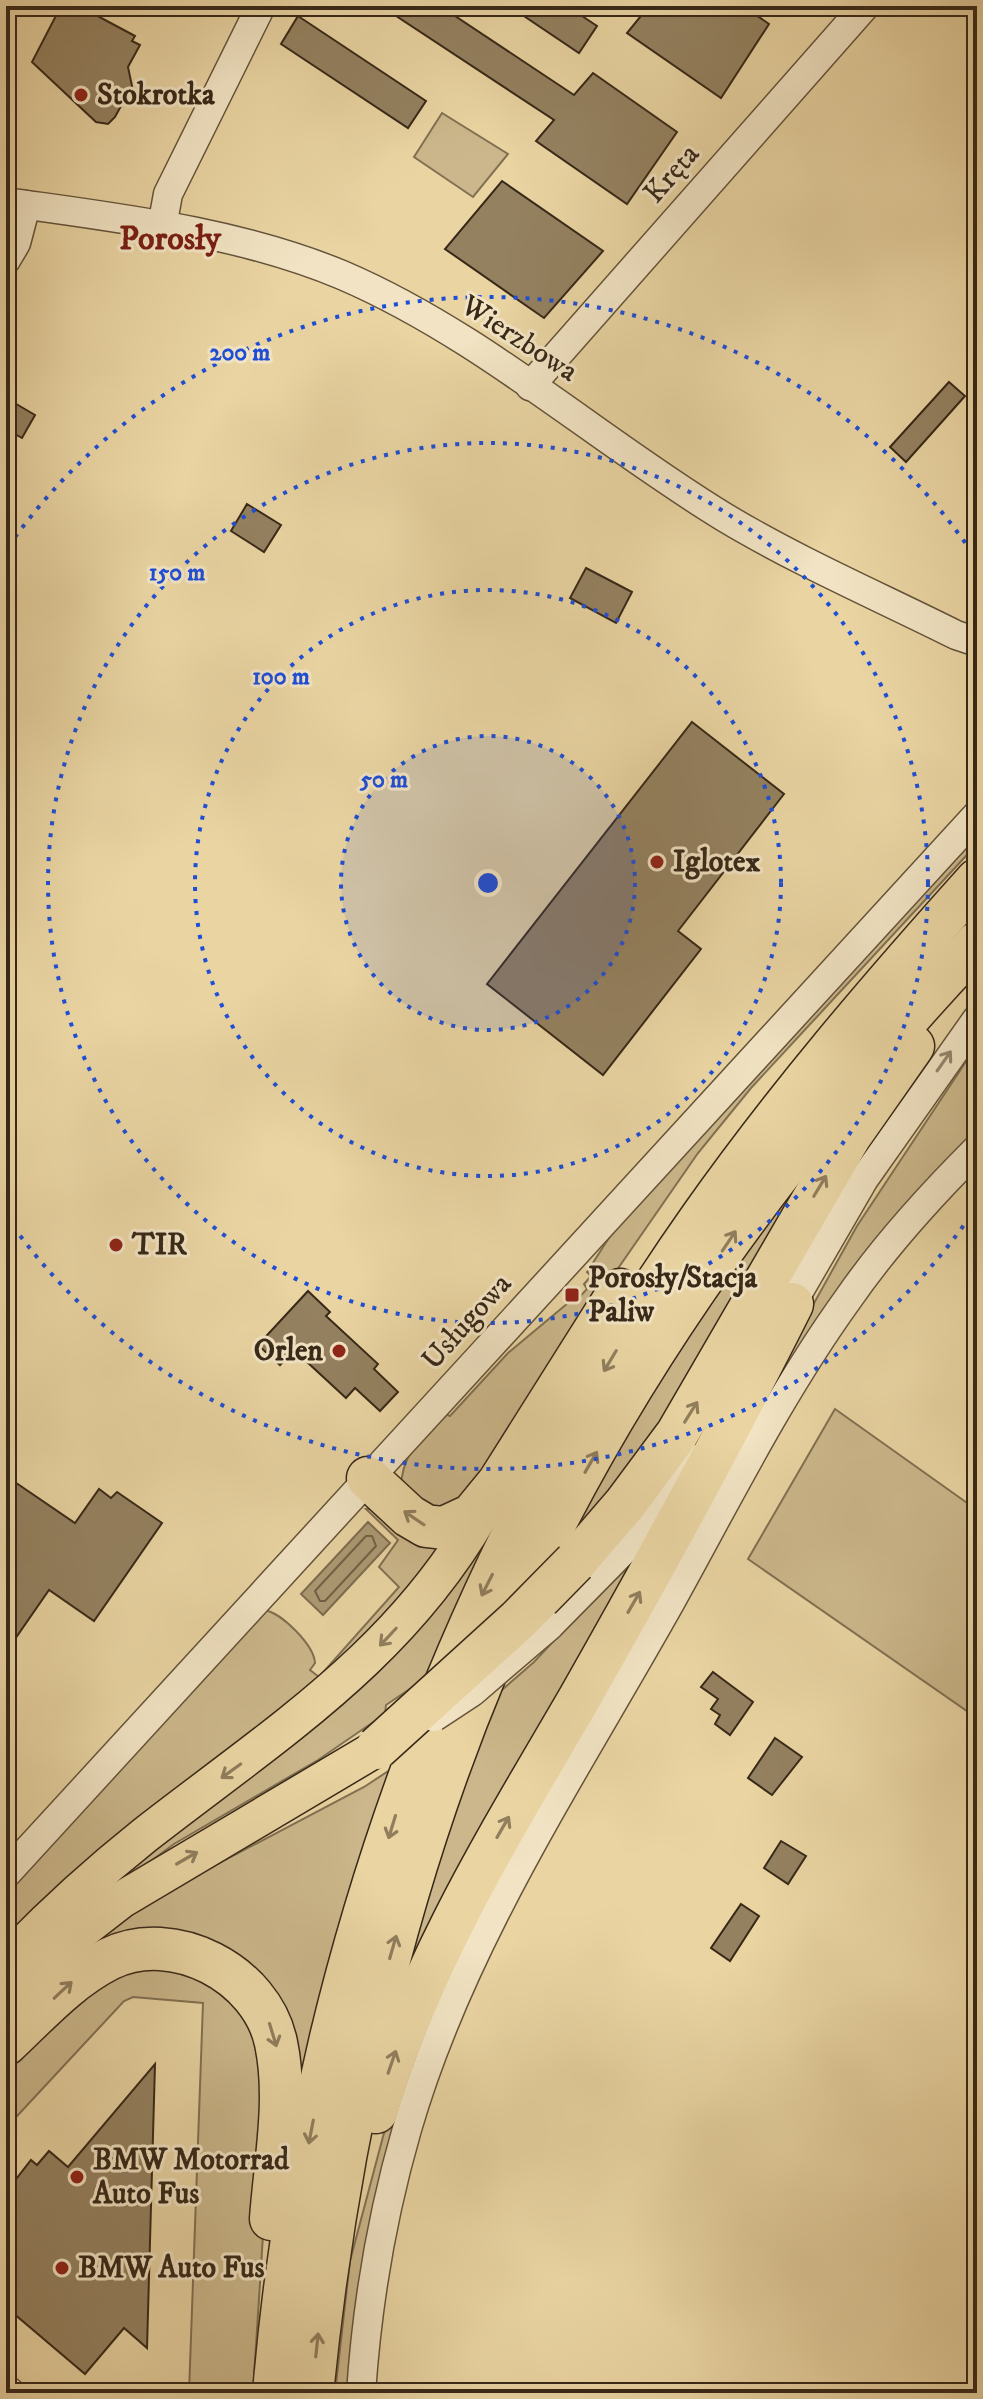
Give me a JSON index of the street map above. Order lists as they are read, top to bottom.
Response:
{
  "streets": {
    "street": ["Kręta", "Wierzbowa", "Usługowa"]
  },
  "crossings": [
    ["Kręta", "Wierzbowa"]
  ],
  "districts": ["Porosły"],
  "places": {
    "other": [
      "Stokrotka",
      "Iglotex",
      "TIR",
      "Orlen",
      "BMW Motorrad Auto Fus",
      "BMW Auto Fus"
    ],
    "transit": ["Porosły/Stacja Paliw"]
  },
  "rings": [
    "200 m",
    "150 m",
    "100 m",
    "50 m"
  ]
}
